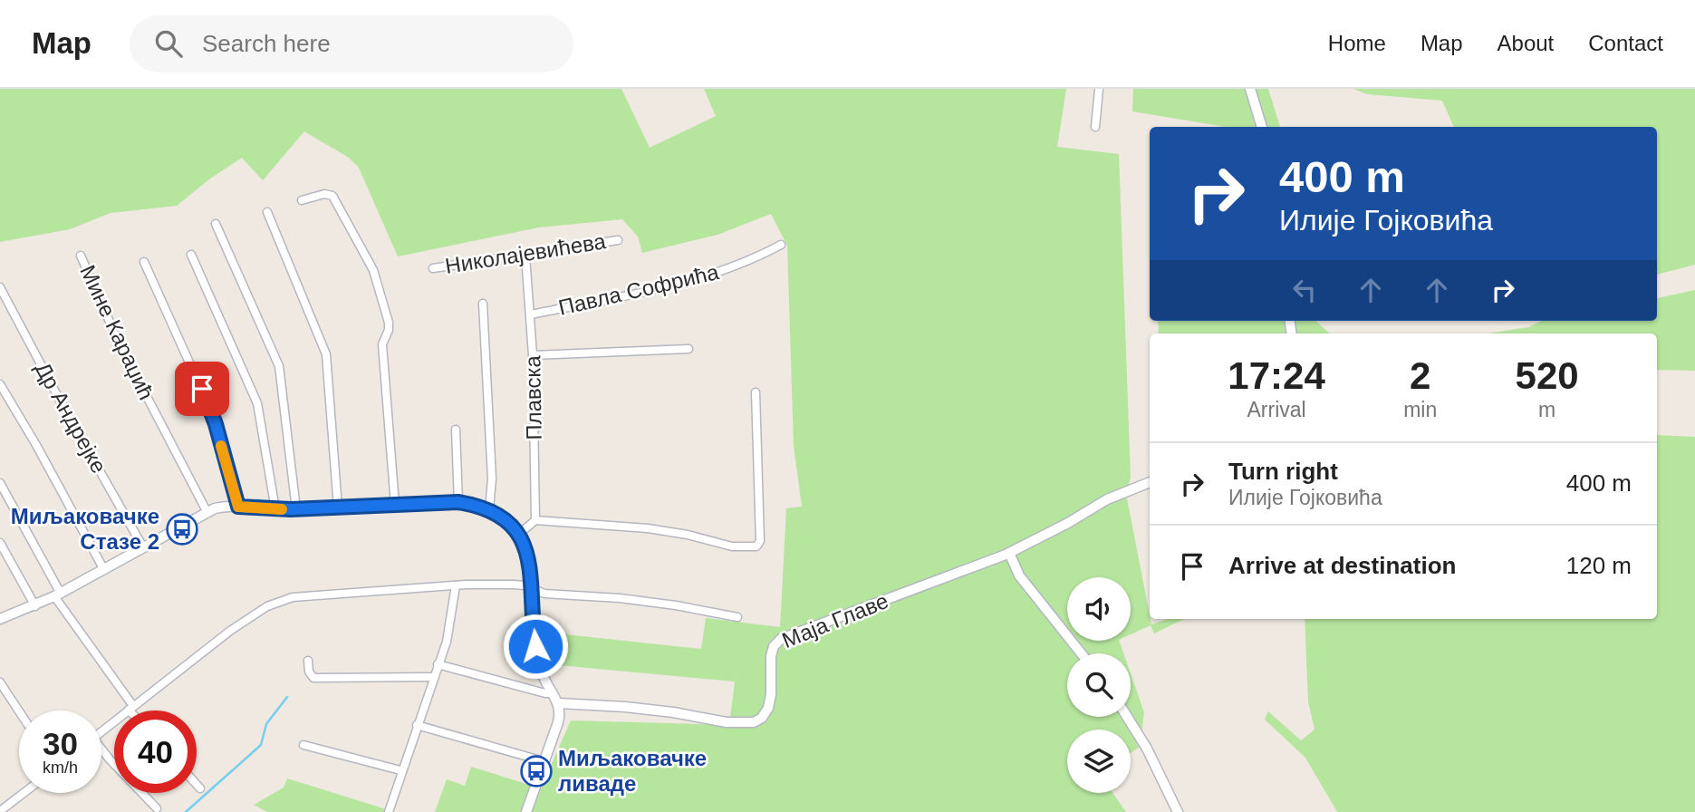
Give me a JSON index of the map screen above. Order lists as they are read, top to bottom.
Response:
{
  "streets": {
    "street": [
      "Николајевићева",
      "Павла Софрића",
      "Мине Караџић",
      "Плавска",
      "Др Андрејке",
      "Маја Главе"
    ]
  },
  "crossings": [
    ["Николајевићева", "Плавска"],
    ["Павла Софрића", "Плавска"]
  ],
  "places": {
    "bus stop": ["Миљаковачке Стазе 2", "Миљаковачке ливаде"]
  },
  "page": {
    "header": "Map",
    "search": "Search here",
    "nav": [
      "Home",
      "Map",
      "About",
      "Contact"
    ],
    "turn": ["400 m", "Илије Гојковића"],
    "eta": [
      "17:24",
      "Arrival",
      "2",
      "min",
      "520",
      "m"
    ],
    "list": [
      {
        "name": "Turn right",
        "note": "Илије Гојковића",
        "value": "400 m"
      },
      {
        "name": "Arrive at destination",
        "value": "120 m"
      }
    ],
    "speed": "30 km/h",
    "limit": "40"
  }
}
